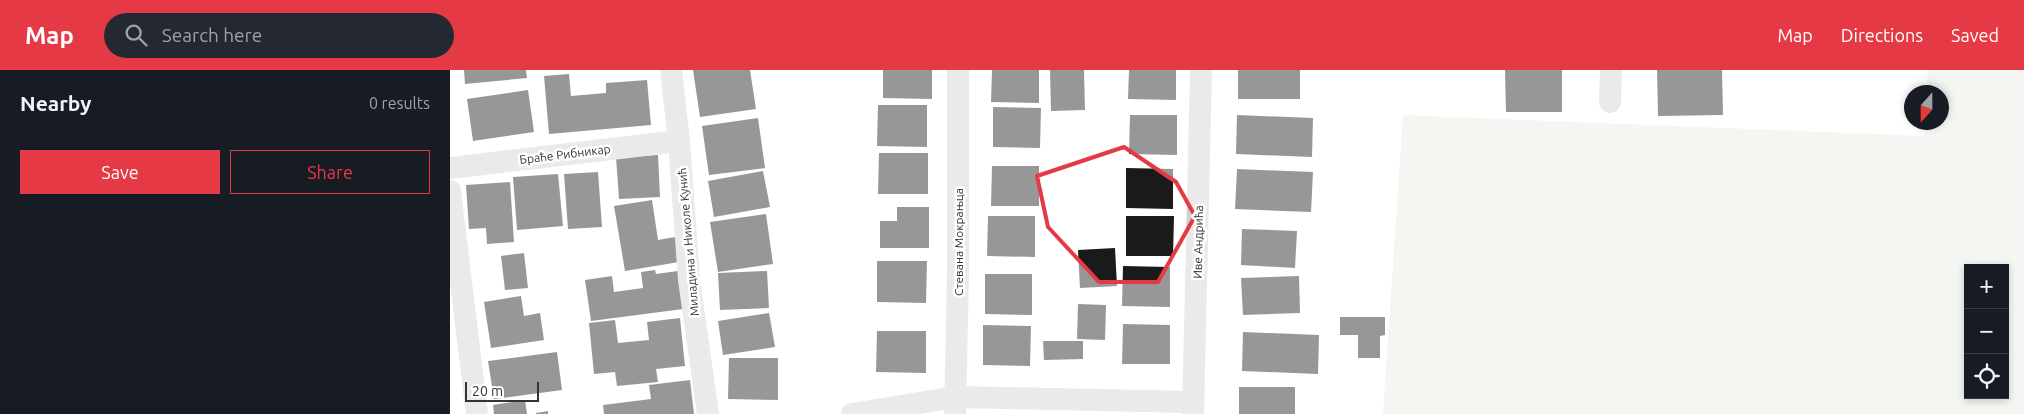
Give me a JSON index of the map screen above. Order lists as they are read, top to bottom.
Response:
{
  "streets": {
    "street": [
      "Браће Рибникар",
      "Миладина и Николе Кунић",
      "Стевана Мокрањца",
      "Иве Андрића"
    ]
  },
  "crossings": [
    ["Браће Рибникар", "Миладина и Николе Кунић"]
  ],
  "scale_bar": "20 m",
  "north": "bottom",
  "page": {
    "header": "Map",
    "search": "Search here",
    "nav": ["Map", "Directions", "Saved"],
    "heading": ["Nearby", "0 results"],
    "buttons": ["Save", "Share"],
    "map_buttons": ["+", "−"],
    "scale": "20 m"
  }
}
